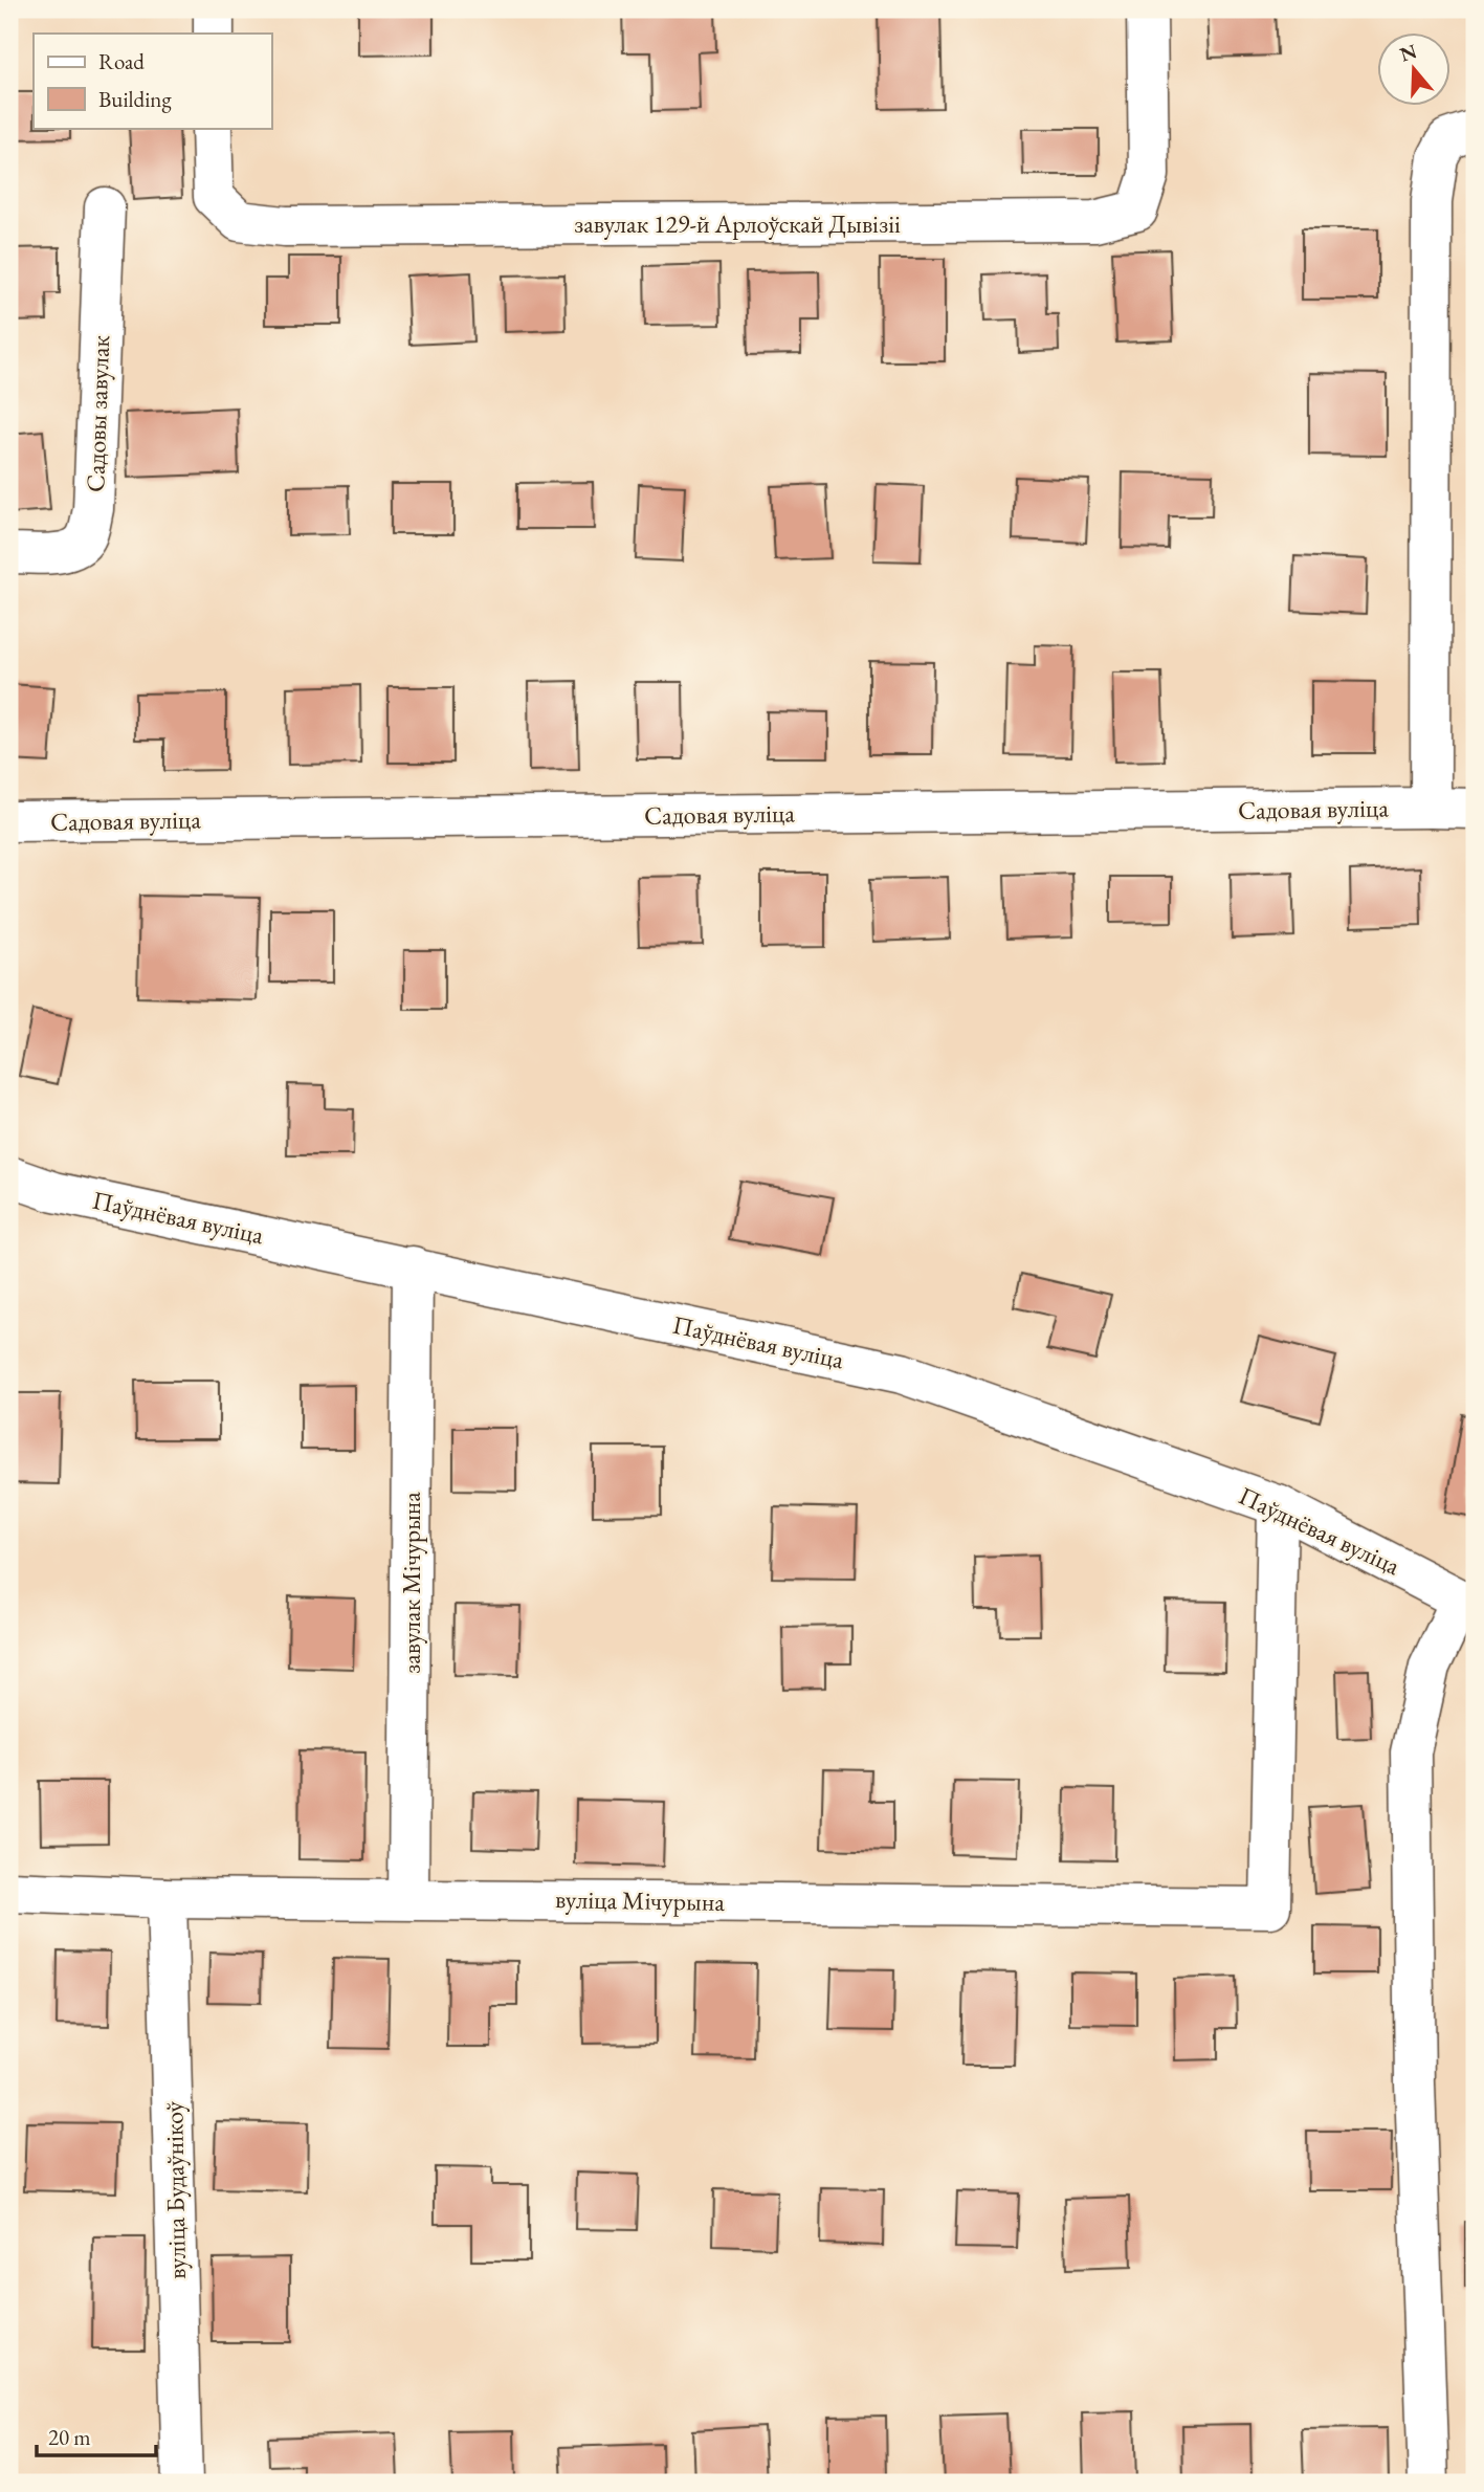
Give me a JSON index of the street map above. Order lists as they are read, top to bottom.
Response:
{
  "streets": {
    "street": [
      "завулак 129-й Арлоўскай Дывізіі",
      "Садовы завулак",
      "Садовая вуліца",
      "Паўднёвая вуліца",
      "завулак Мічурына",
      "вуліца Мічурына",
      "вуліца Будаўнікоў"
    ]
  },
  "crossings": [
    ["Паўднёвая вуліца", "завулак Мічурына"],
    ["Паўднёвая вуліца", "вуліца Мічурына"],
    ["завулак Мічурына", "вуліца Мічурына"],
    ["вуліца Мічурына", "вуліца Будаўнікоў"]
  ],
  "legend": ["Road", "Building"],
  "scale_bar": "20 m",
  "north": "top"
}
